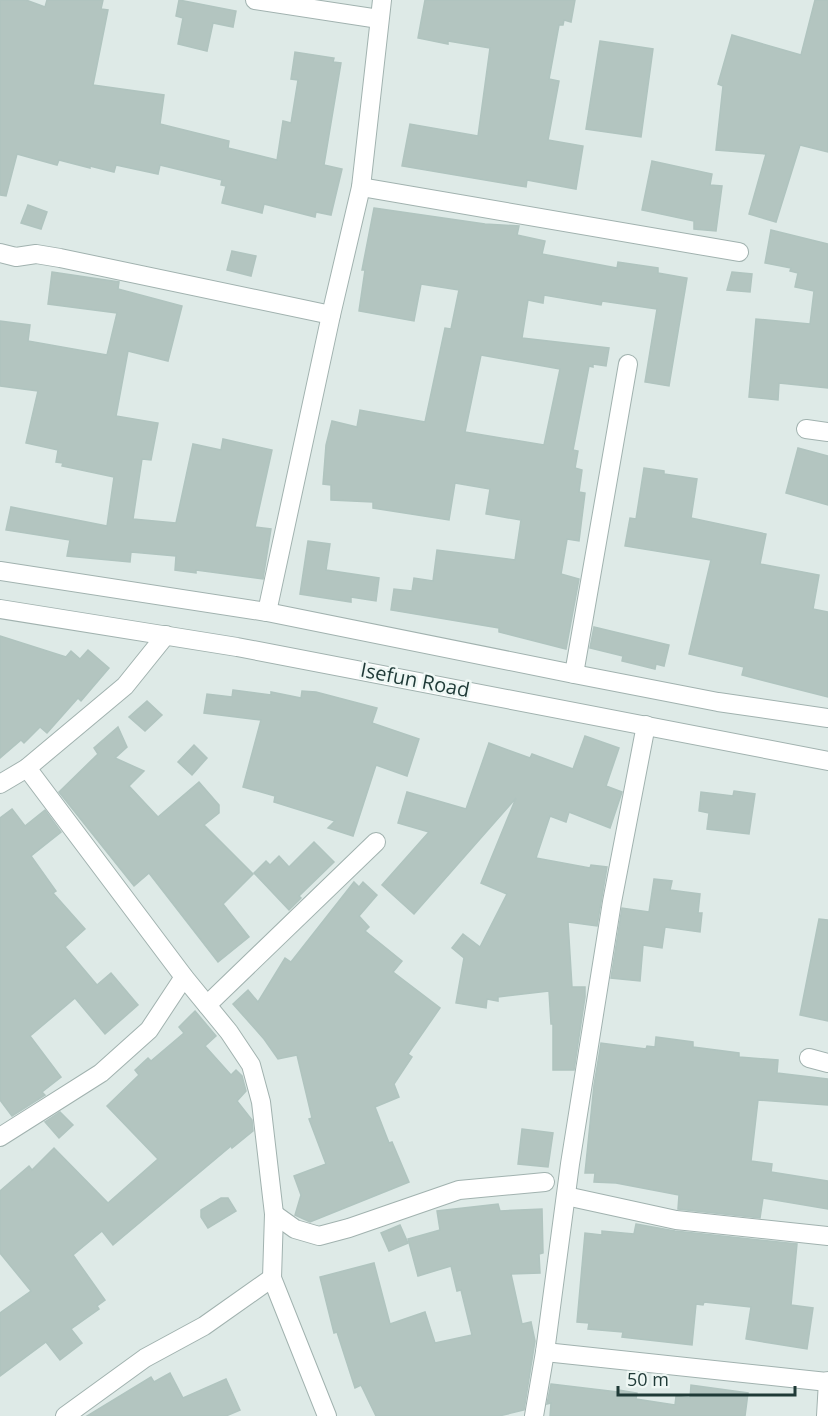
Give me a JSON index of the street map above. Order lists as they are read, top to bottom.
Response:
{
  "streets": {
    "street": ["Isefun Road"]
  },
  "scale_bar": "50 m"
}
